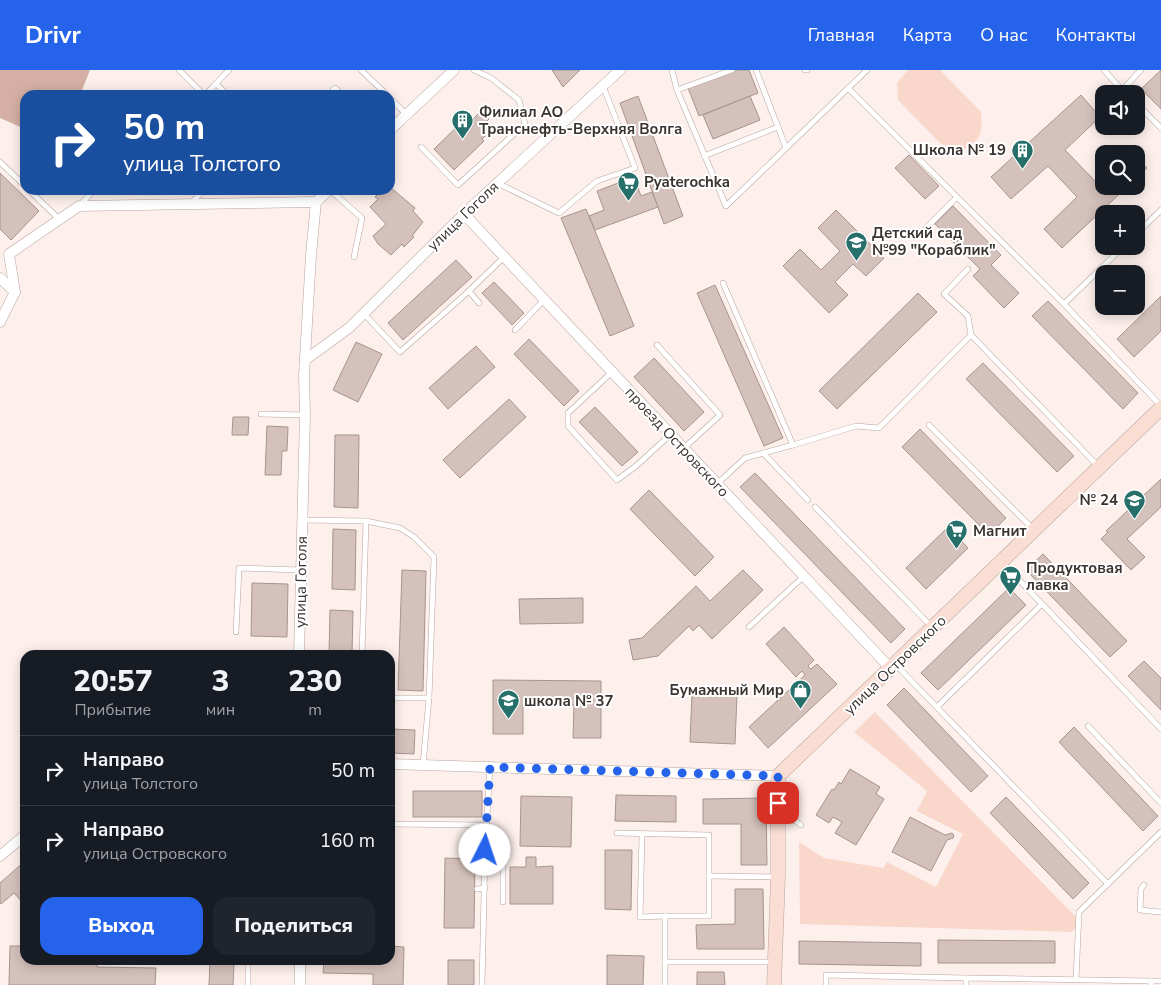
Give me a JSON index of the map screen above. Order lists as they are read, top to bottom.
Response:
{
  "streets": {
    "street": ["улица Гоголя", "проезд Островского", "улица Островского"]
  },
  "crossings": [
    ["улица Гоголя", "проезд Островского"],
    ["проезд Островского", "улица Островского"]
  ],
  "places": {
    "building": ["Филиал АО Транснефть-Верхняя Волга", "Школа № 19"],
    "supermarket": ["Pyaterochka", "Магнит", "Продуктовая лавка"],
    "school or university": ["Детский сад №99 \"Кораблик\"", "№ 24", "школа № 37"],
    "shop": ["Бумажный Мир"]
  },
  "page": {
    "header": "Drivr",
    "nav": [
      "Главная",
      "Карта",
      "О нас",
      "Контакты"
    ],
    "map_buttons": ["+", "−"],
    "turn": ["50 m", "улица Толстого"],
    "eta": [
      "20:57",
      "Прибытие",
      "3",
      "мин",
      "230",
      "m"
    ],
    "list": [
      {
        "name": "Направо",
        "note": "улица Толстого",
        "value": "50 m"
      },
      {
        "name": "Направо",
        "note": "улица Островского",
        "value": "160 m"
      }
    ],
    "buttons": ["Выход", "Поделиться"]
  }
}
